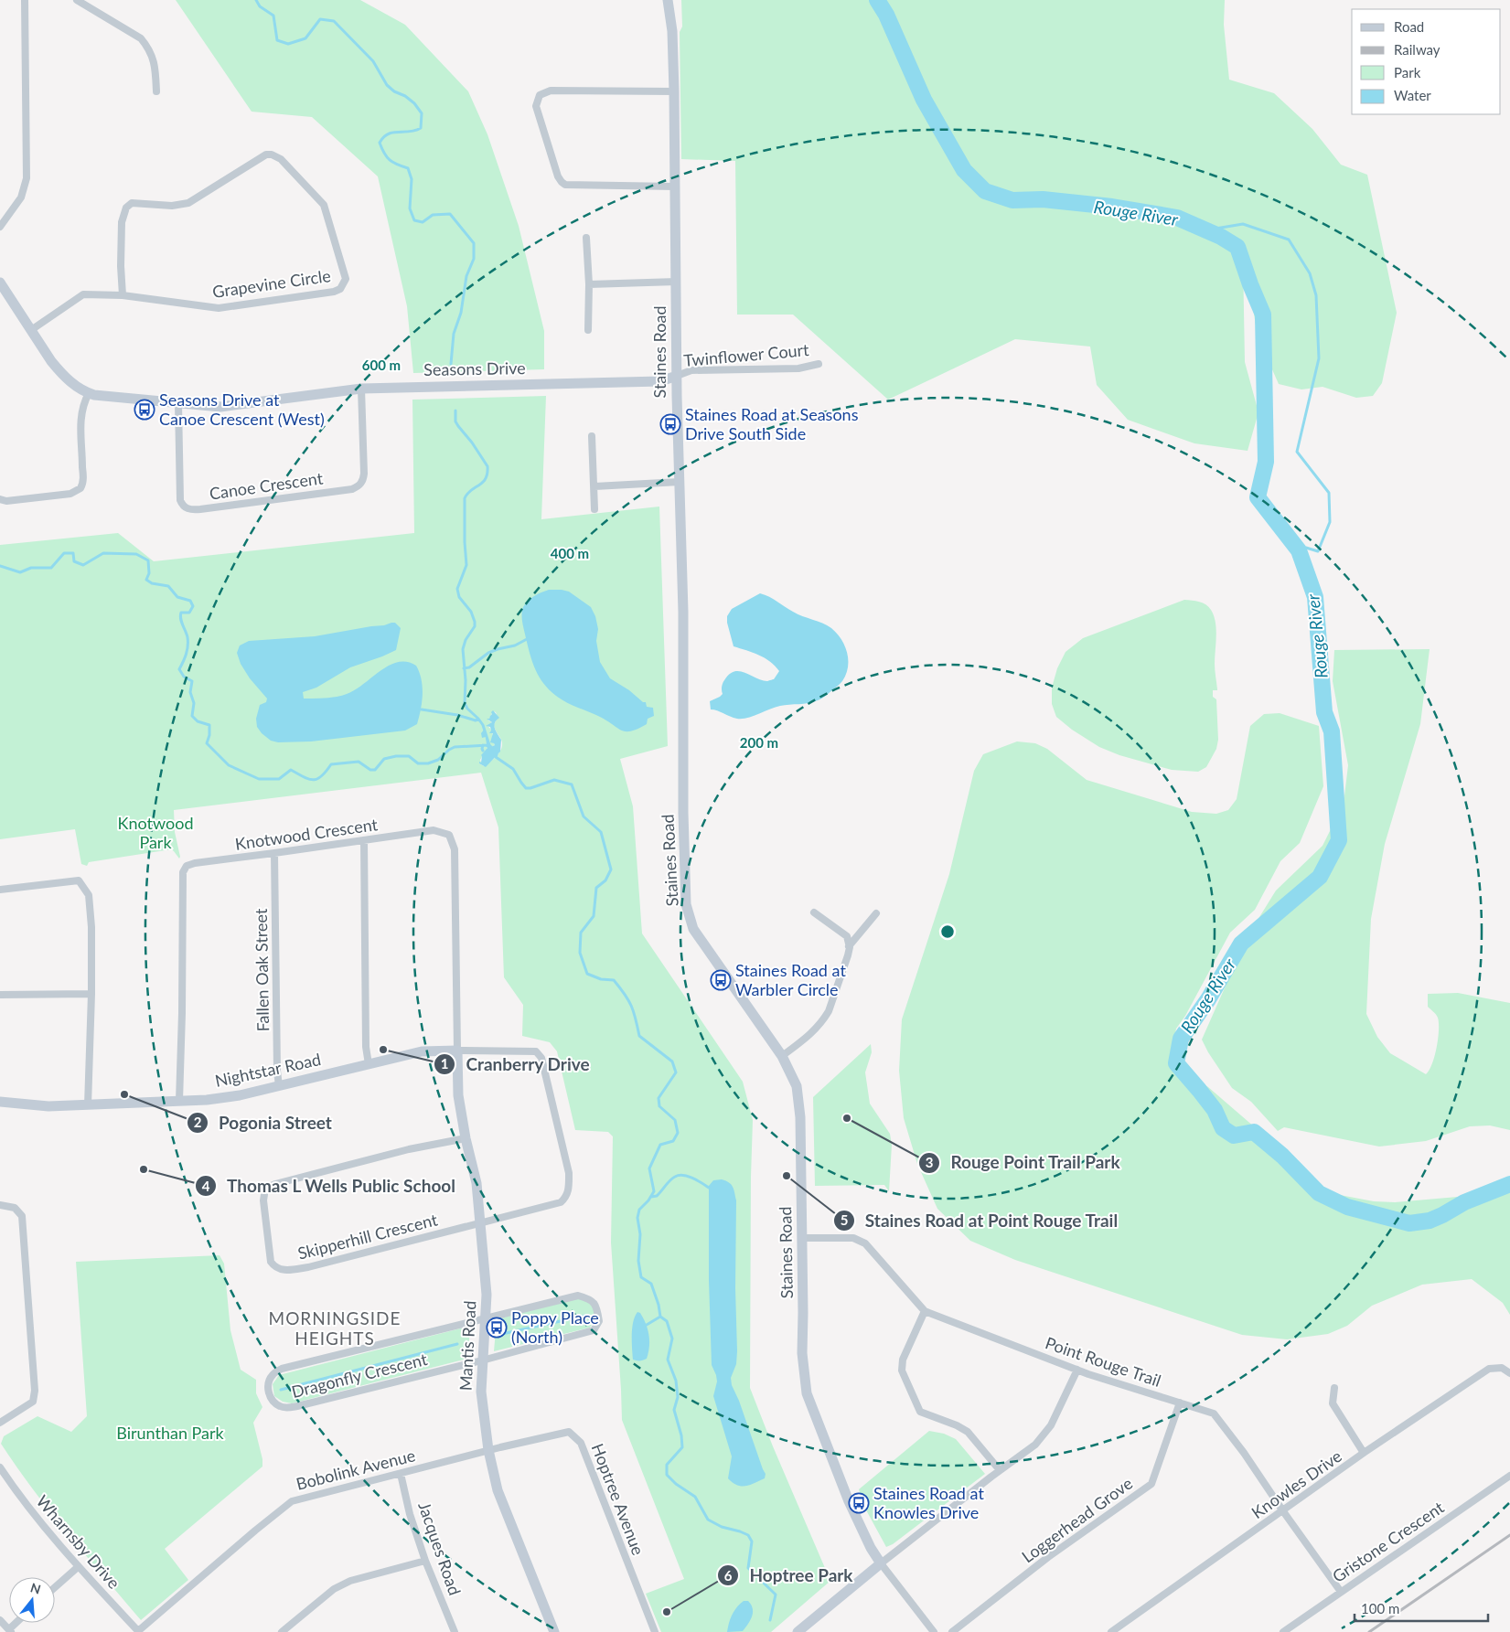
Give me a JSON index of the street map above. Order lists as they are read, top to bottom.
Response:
{
  "streets": {
    "street": [
      "Grapevine Circle",
      "Staines Road",
      "Twinflower Court",
      "Seasons Drive",
      "Canoe Crescent",
      "Knotwood Crescent",
      "Fallen Oak Street",
      "Nightstar Road",
      "Skipperhill Crescent",
      "Mantis Road",
      "Point Rouge Trail",
      "Dragonfly Crescent",
      "Bobolink Avenue",
      "Knowles Drive",
      "Hoptree Avenue",
      "Loggerhead Grove",
      "Wharnsby Drive",
      "Gristone Crescent",
      "Jacques Road"
    ]
  },
  "crossings": [
    ["Grapevine Circle", "Seasons Drive"],
    ["Staines Road", "Twinflower Court"],
    ["Staines Road", "Seasons Drive"],
    ["Staines Road", "Point Rouge Trail"],
    ["Twinflower Court", "Seasons Drive"],
    ["Seasons Drive", "Canoe Crescent"],
    ["Knotwood Crescent", "Fallen Oak Street"],
    ["Knotwood Crescent", "Nightstar Road"],
    ["Knotwood Crescent", "Mantis Road"],
    ["Fallen Oak Street", "Nightstar Road"],
    ["Nightstar Road", "Mantis Road"],
    ["Skipperhill Crescent", "Mantis Road"],
    ["Mantis Road", "Dragonfly Crescent"],
    ["Mantis Road", "Bobolink Avenue"],
    ["Mantis Road", "Hoptree Avenue"],
    ["Point Rouge Trail", "Knowles Drive"],
    ["Point Rouge Trail", "Loggerhead Grove"],
    ["Point Rouge Trail", "Gristone Crescent"],
    ["Bobolink Avenue", "Hoptree Avenue"],
    ["Bobolink Avenue", "Wharnsby Drive"],
    ["Bobolink Avenue", "Jacques Road"]
  ],
  "districts": ["MORNINGSIDE HEIGHTS"],
  "water": ["Rouge River"],
  "parks": ["Knotwood Park", "Birunthan Park"],
  "places": {
    "bus stop": [
      "Seasons Drive at Canoe Crescent (West)",
      "Staines Road at Seasons Drive South Side",
      "Staines Road at Warbler Circle",
      "Poppy Place (North)",
      "Staines Road at Knowles Drive"
    ],
    "other": [
      "Cranberry Drive",
      "Pogonia Street",
      "Rouge Point Trail Park",
      "Thomas L Wells Public School",
      "Staines Road at Point Rouge Trail",
      "Hoptree Park"
    ]
  },
  "legend": [
    "Road",
    "Railway",
    "Park",
    "Water"
  ],
  "scale_bar": "100 m",
  "north": "top",
  "rings": ["600 m", "400 m", "200 m"]
}
